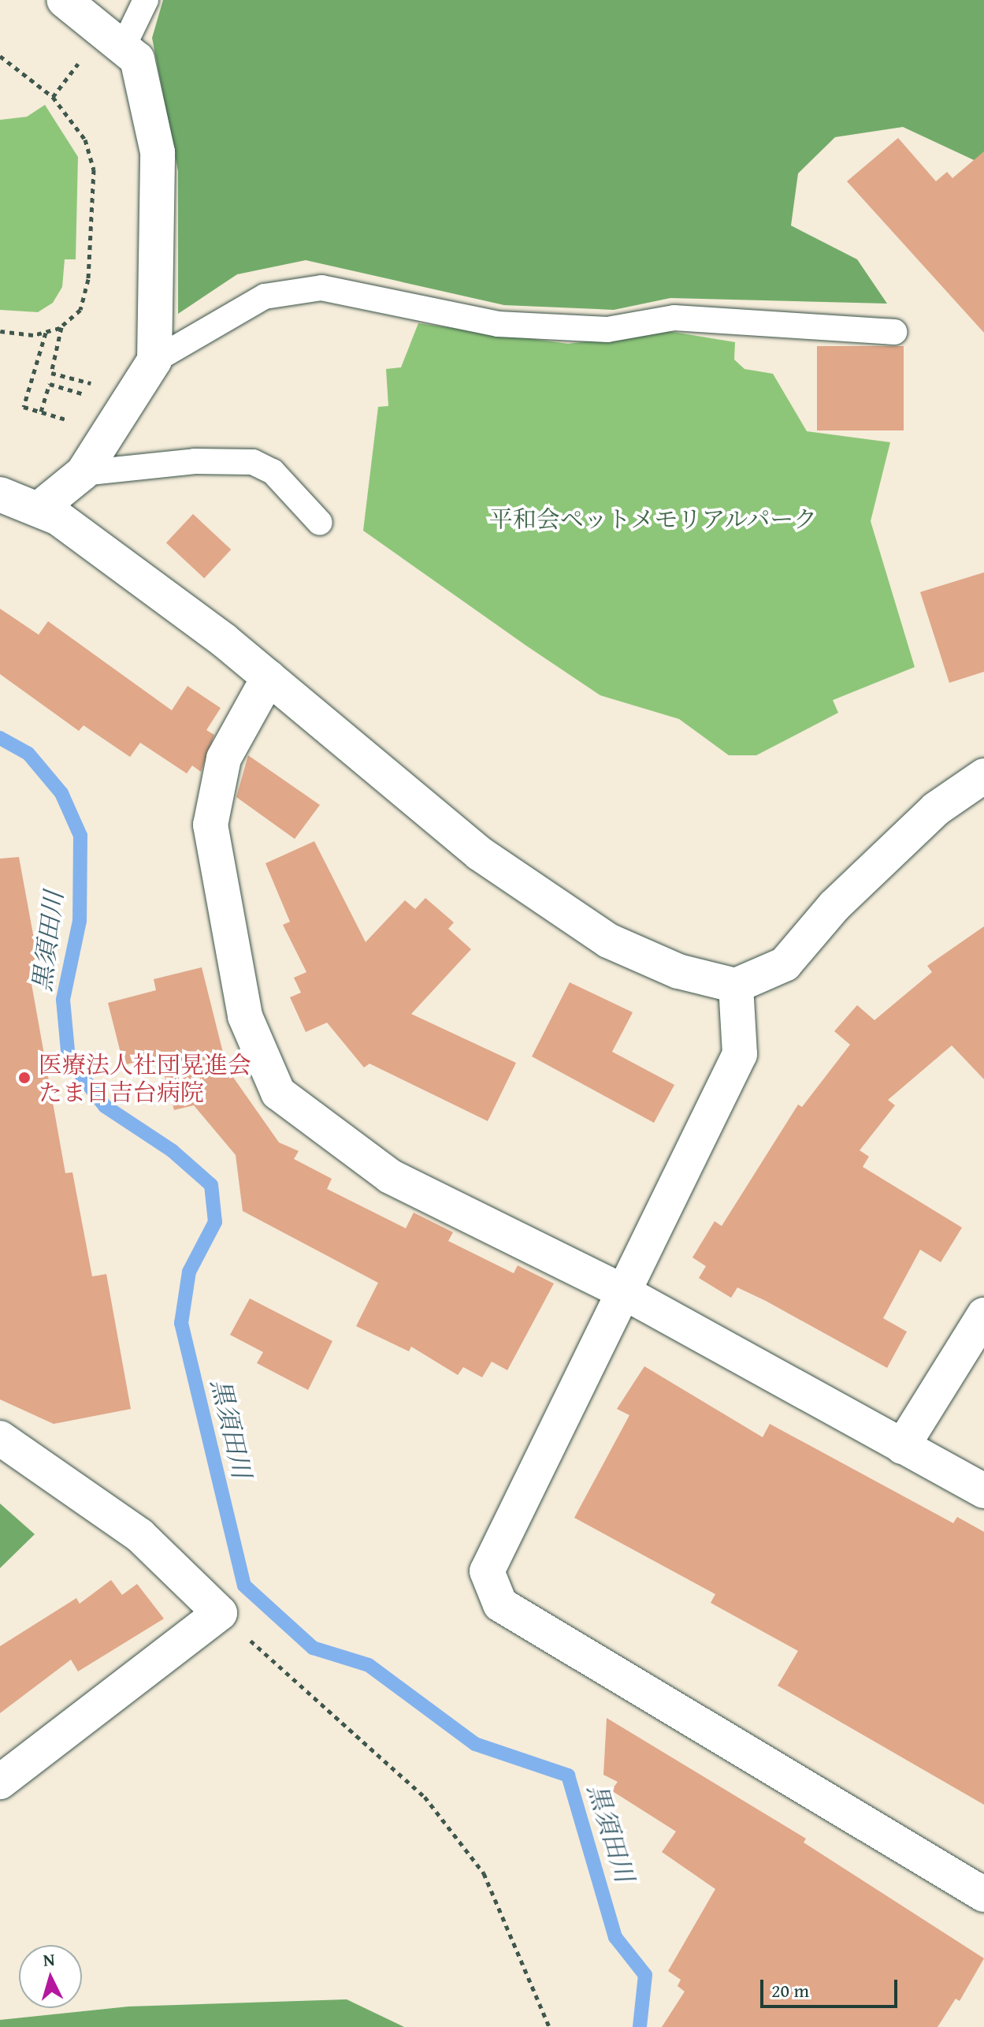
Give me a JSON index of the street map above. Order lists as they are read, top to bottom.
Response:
{
  "water": ["黒須田川"],
  "parks": ["平和会ペットメモリアルパーク"],
  "places": ["医療法人社団晃進会 たま日吉台病院"],
  "scale_bar": "20 m",
  "north": "top"
}
